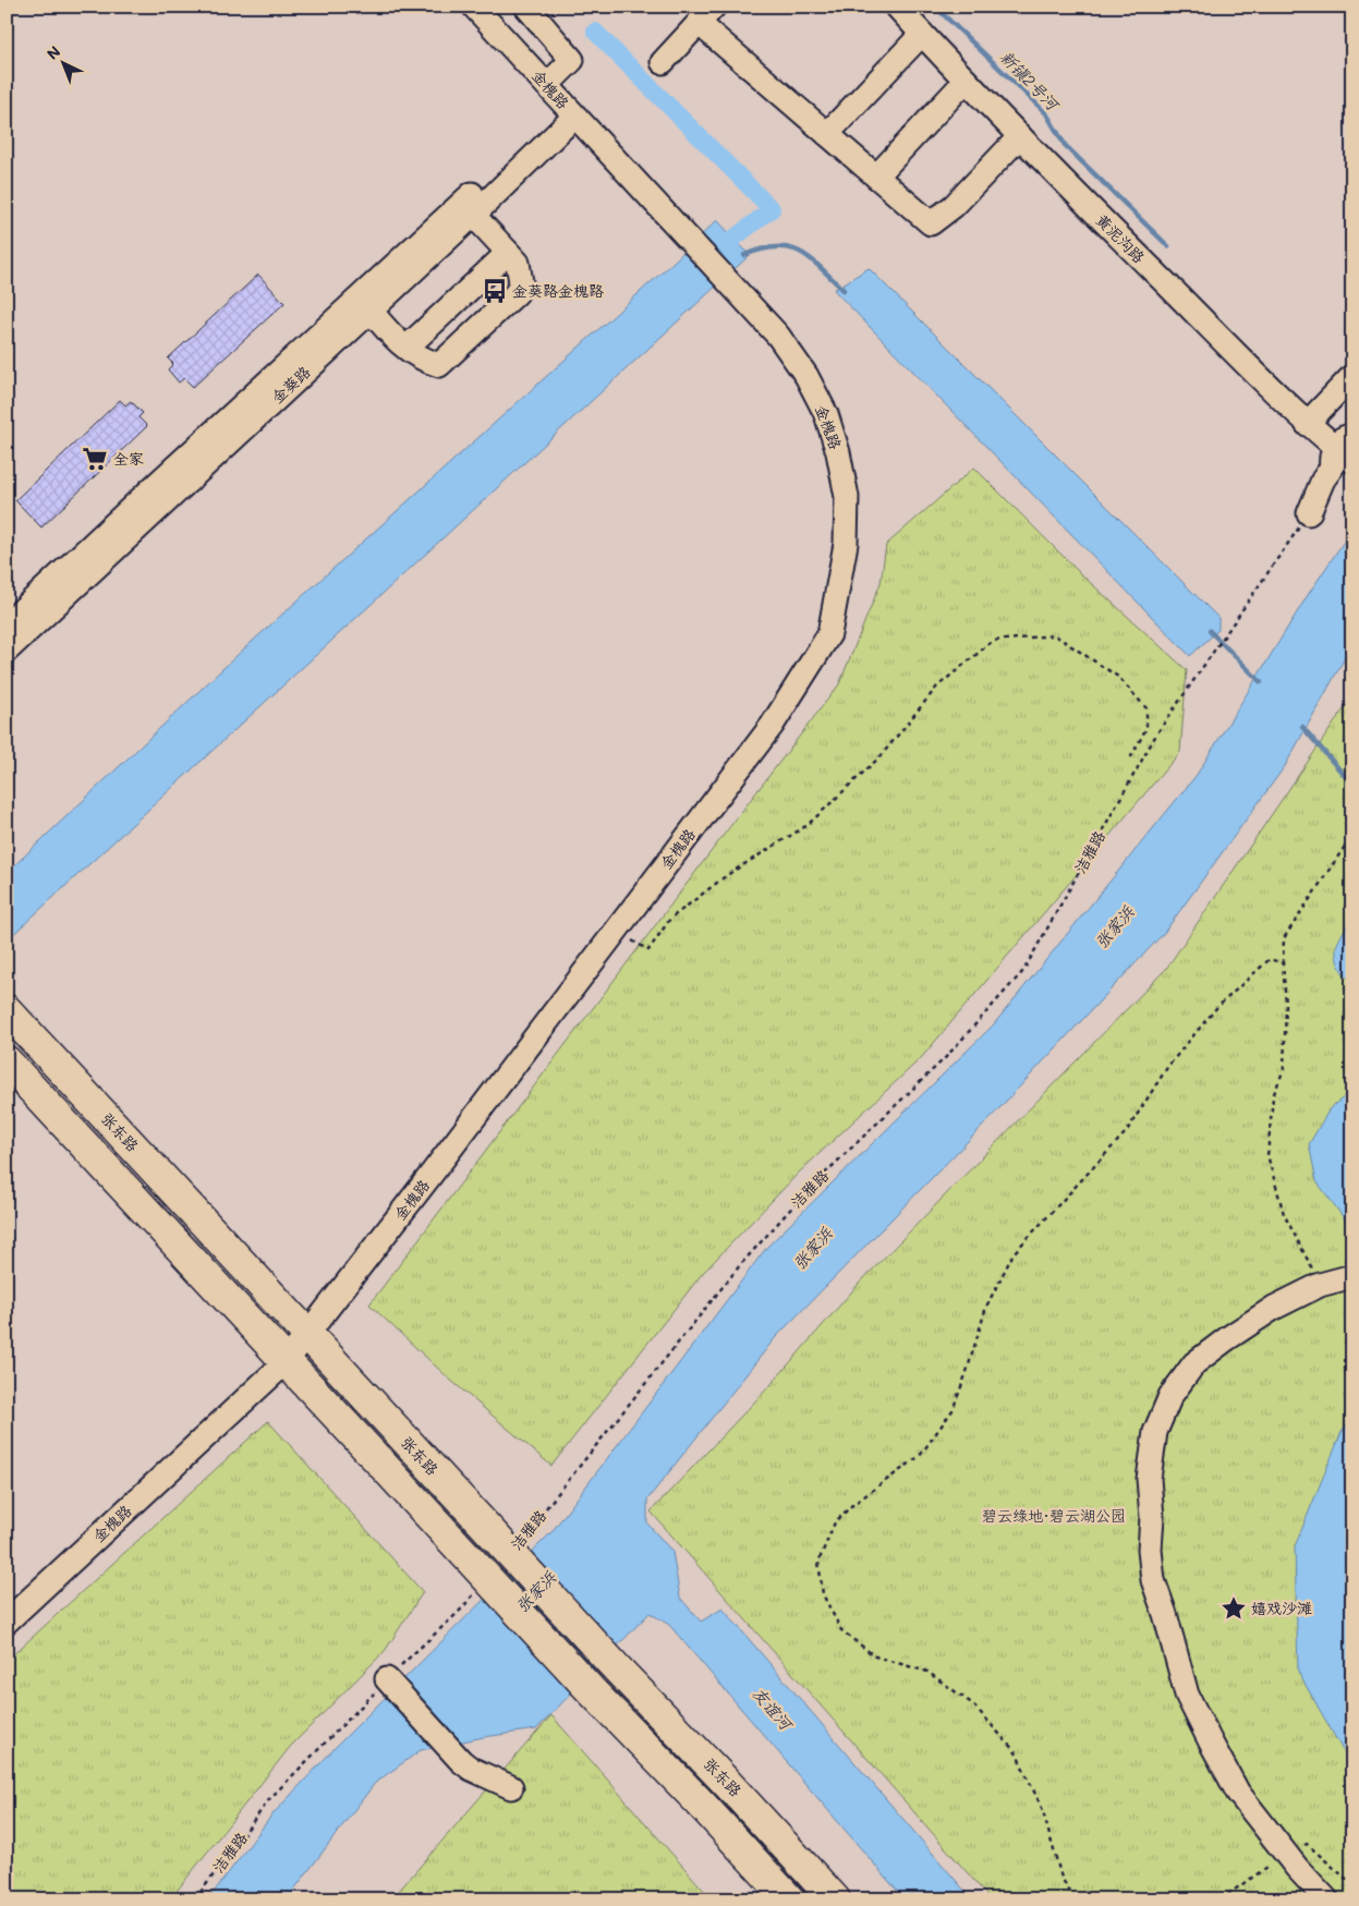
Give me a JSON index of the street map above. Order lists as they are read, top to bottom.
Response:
{
  "streets": {
    "main road": ["张东路"],
    "street": ["金槐路", "黄泥沟路", "金葵路"],
    "path": ["洁雅路"]
  },
  "crossings": [
    ["金槐路", "金葵路"],
    ["金槐路", "张东路"]
  ],
  "water": ["新镇2号河", "张家浜", "友谊河"],
  "parks": ["碧云绿地·碧云湖公园"],
  "places": {
    "bus stop": ["金葵路金槐路"],
    "supermarket": ["全家"],
    "place": ["嬉戏沙滩"]
  },
  "north": "top left"
}
